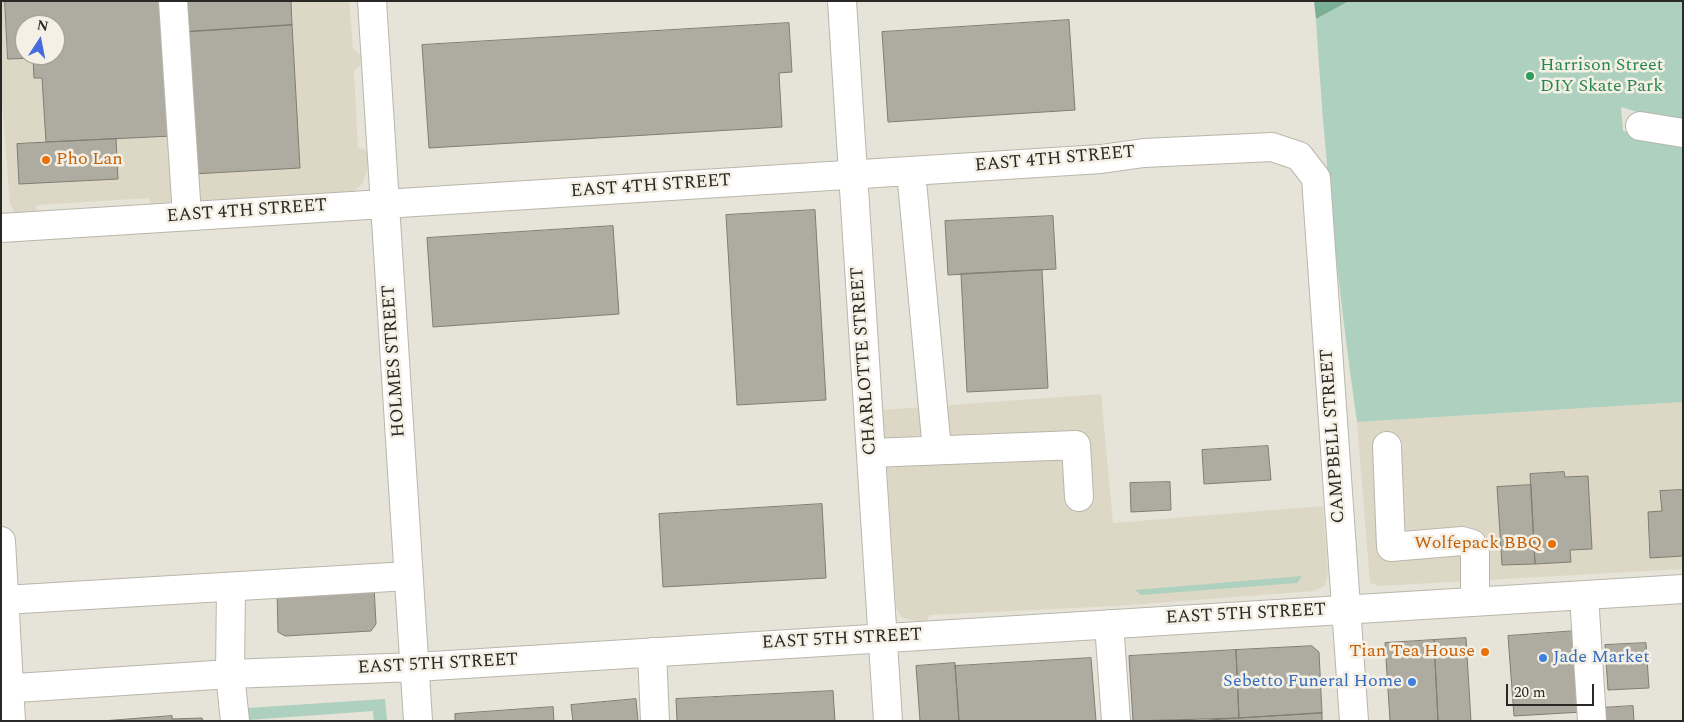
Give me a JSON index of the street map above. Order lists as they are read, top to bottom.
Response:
{
  "streets": {
    "street": [
      "EAST 4TH STREET",
      "HOLMES STREET",
      "CHARLOTTE STREET",
      "CAMPBELL STREET",
      "EAST 5TH STREET"
    ]
  },
  "crossings": [
    ["EAST 4TH STREET", "HOLMES STREET"],
    ["EAST 4TH STREET", "CHARLOTTE STREET"],
    ["EAST 4TH STREET", "CAMPBELL STREET"],
    ["HOLMES STREET", "EAST 5TH STREET"],
    ["CHARLOTTE STREET", "EAST 5TH STREET"],
    ["CAMPBELL STREET", "EAST 5TH STREET"]
  ],
  "places": [
    "Harrison Street DIY Skate Park",
    "Pho Lan",
    "Wolfepack BBQ",
    "Tian Tea House",
    "Jade Market",
    "Sebetto Funeral Home"
  ],
  "scale_bar": "20 m",
  "north": "top"
}
